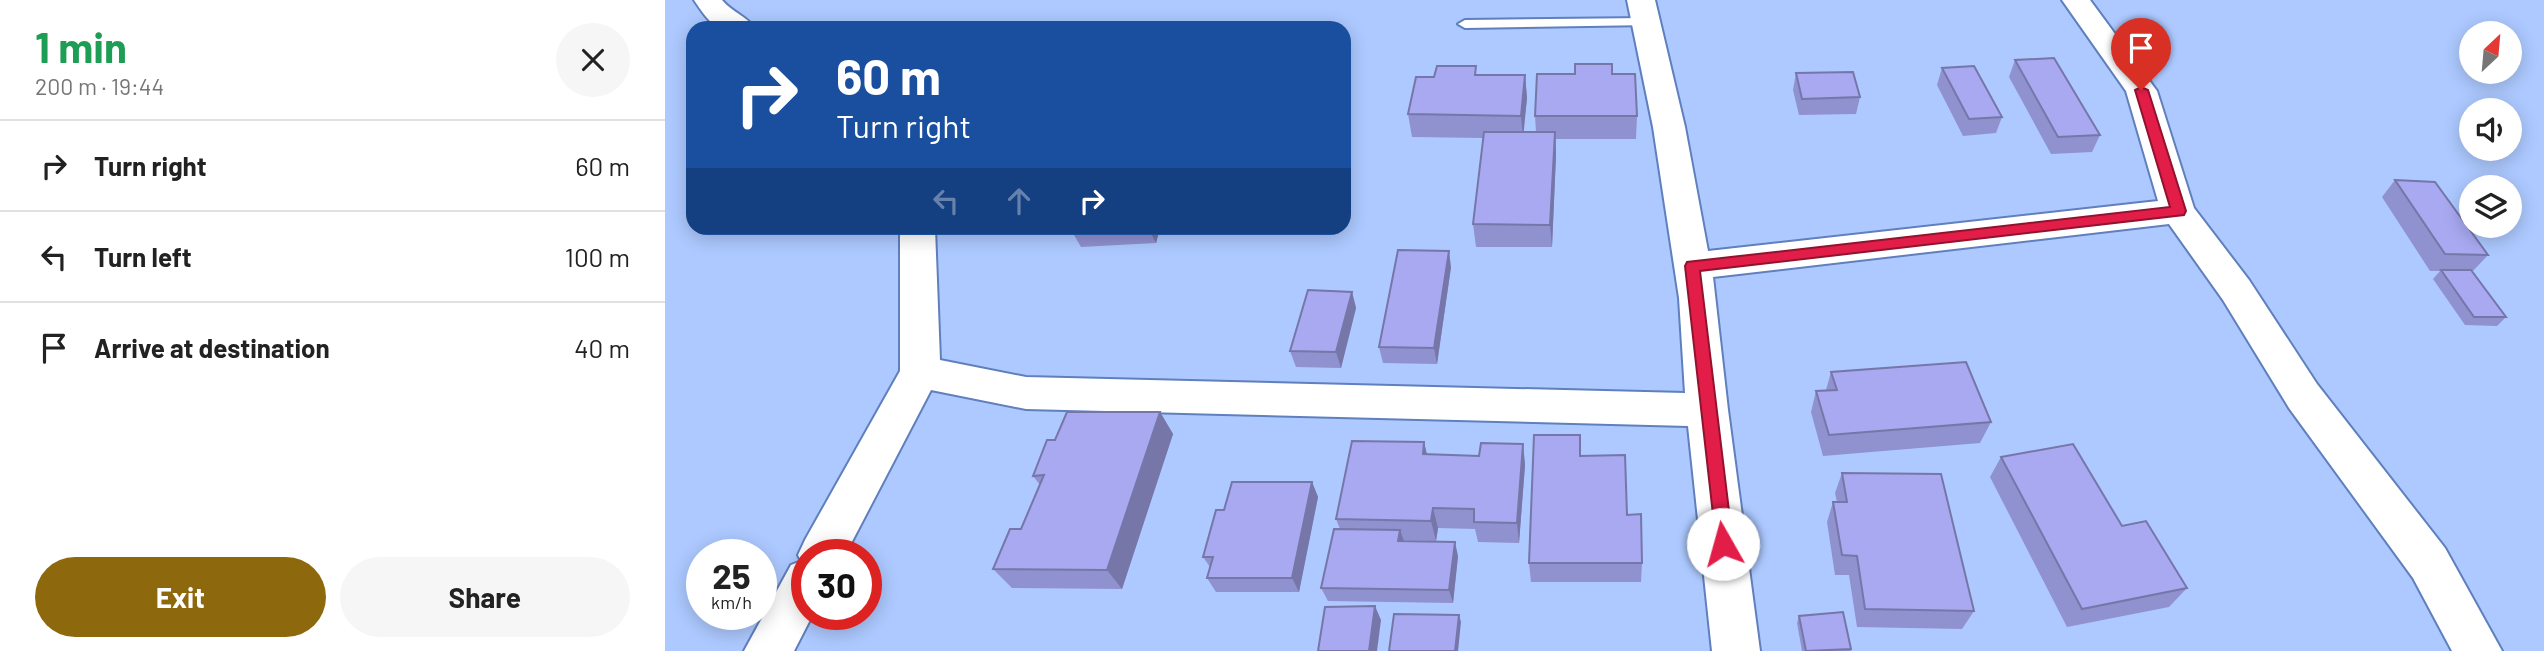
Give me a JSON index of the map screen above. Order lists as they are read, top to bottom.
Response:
{
  "north": "top right",
  "page": {
    "heading": ["1 min", "200 m · 19:44"],
    "turn": ["60 m", "Turn right"],
    "list": [
      {
        "name": "Turn right",
        "value": "60 m"
      },
      {
        "name": "Turn left",
        "value": "100 m"
      },
      {
        "name": "Arrive at destination",
        "value": "40 m"
      }
    ],
    "speed": "25 km/h",
    "limit": "30",
    "buttons": ["Exit", "Share"]
  }
}
